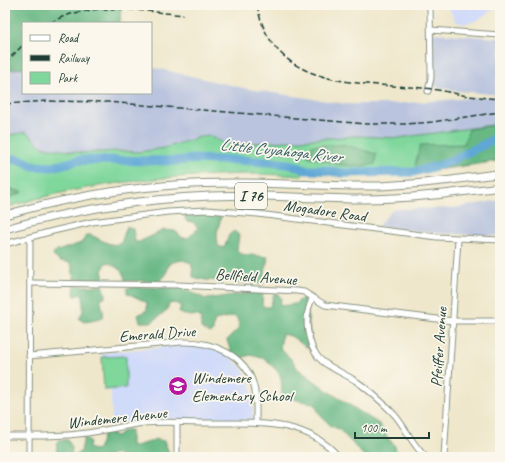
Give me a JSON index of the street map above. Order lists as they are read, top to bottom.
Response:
{
  "streets": {
    "highway": ["I 76"],
    "street": [
      "Mogadore Road",
      "Bellfield Avenue",
      "Emerald Drive",
      "Pfeiffer Avenue",
      "Windemere Avenue"
    ]
  },
  "crossings": [
    ["Mogadore Road", "Pfeiffer Avenue"],
    ["Bellfield Avenue", "Pfeiffer Avenue"],
    ["Emerald Drive", "Windemere Avenue"]
  ],
  "water": ["Little Cuyahoga River"],
  "places": {
    "school or university": ["Windemere Elementary School"]
  },
  "legend": ["Road", "Railway", "Park"],
  "scale_bar": "100 m"
}
